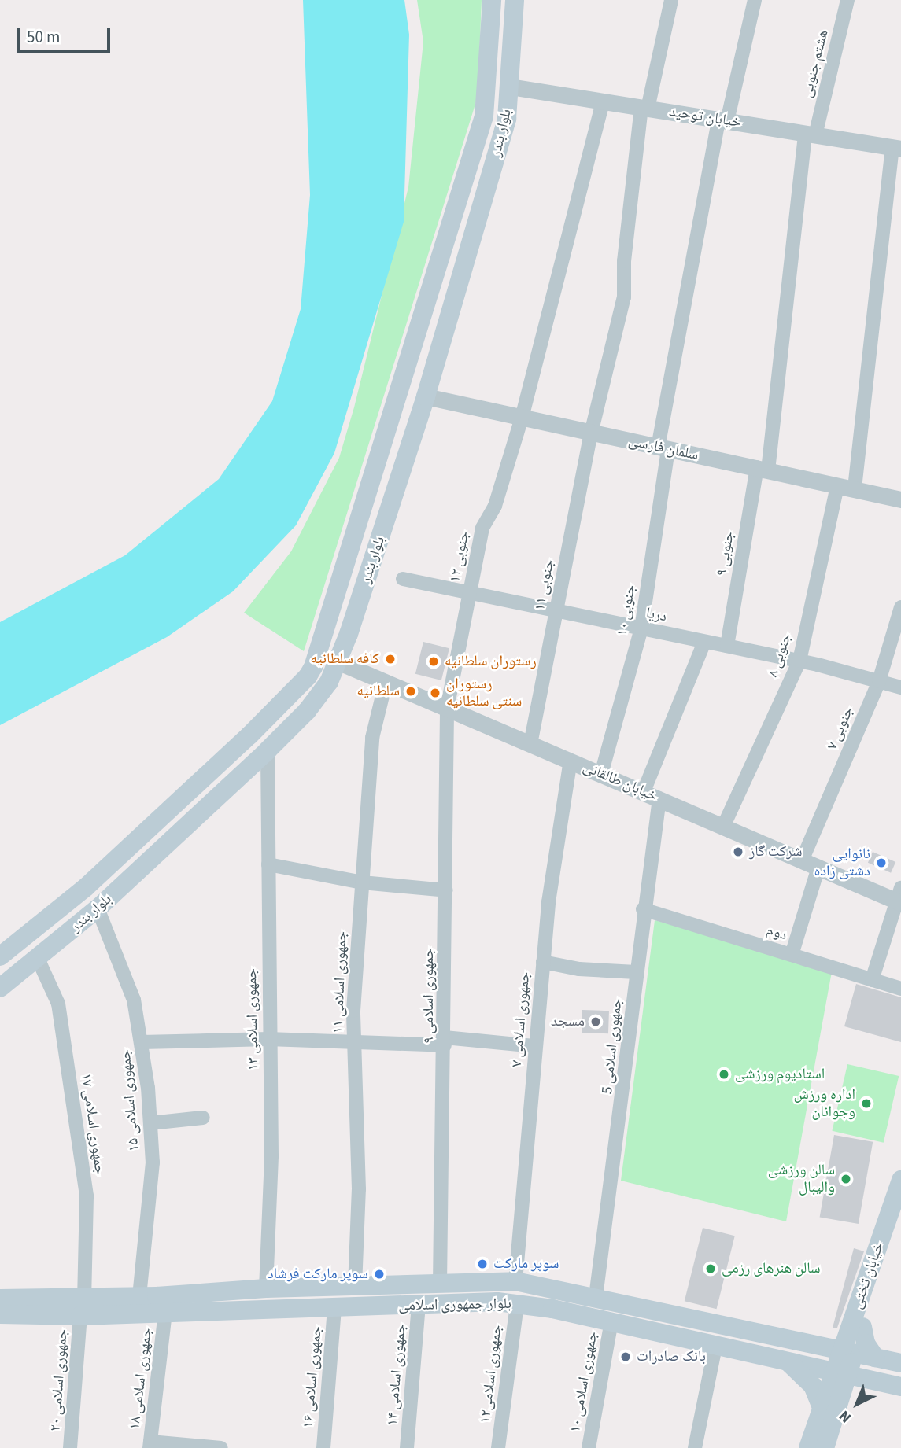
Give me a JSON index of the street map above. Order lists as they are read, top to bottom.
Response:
{
  "streets": {
    "main road": ["بلوار بندر", "خیابان تختی", "بلوار جمهوری اسلامی"],
    "street": [
      "هشتم جنوبی",
      "خیابان توحید",
      "سلمان فارسی",
      "۹ جنوبی",
      "۱۲ جنوبی",
      "۱۱ جنوبی",
      "۱۰ جنوبی",
      "دریا",
      "۸ جنوبی",
      "۷ جنوبی",
      "خیابان طالقانی",
      "دوم",
      "جمهوری اسلامی ۱۱",
      "جمهوری اسلامی ۹",
      "جمهوری اسلامی ۱۳",
      "جمهوری اسلامی ۷",
      "جمهوری اسلامی 5",
      "جمهوری اسلامی ۱۵",
      "جمهوری اسلامی ۱۷",
      "جمهوری اسلامی۱۲",
      "جمهوری اسلامی ۱۴",
      "جمهوری اسلامی ۱۶",
      "جمهوری اسلامی ۱۸",
      "جمهوری اسلامی ۲۰",
      "جمهوری اسلامی ۱۰"
    ]
  },
  "crossings": [
    ["هشتم جنوبی", "خیابان توحید"],
    ["هشتم جنوبی", "سلمان فارسی"],
    ["هشتم جنوبی", "۹ جنوبی"],
    ["خیابان توحید", "بلوار بندر"],
    ["خیابان توحید", "۱۲ جنوبی"],
    ["خیابان توحید", "۱۱ جنوبی"],
    ["خیابان توحید", "۱۰ جنوبی"],
    ["بلوار بندر", "سلمان فارسی"],
    ["بلوار بندر", "خیابان طالقانی"],
    ["بلوار بندر", "جمهوری اسلامی ۱۳"],
    ["بلوار بندر", "جمهوری اسلامی ۱۵"],
    ["بلوار بندر", "جمهوری اسلامی ۱۷"],
    ["سلمان فارسی", "۹ جنوبی"],
    ["سلمان فارسی", "۱۲ جنوبی"],
    ["سلمان فارسی", "۱۱ جنوبی"],
    ["سلمان فارسی", "۱۰ جنوبی"],
    ["سلمان فارسی", "۸ جنوبی"],
    ["۹ جنوبی", "دریا"],
    ["۱۲ جنوبی", "دریا"],
    ["۱۲ جنوبی", "خیابان طالقانی"],
    ["۱۲ جنوبی", "جمهوری اسلامی ۹"],
    ["۱۱ جنوبی", "دریا"],
    ["۱۱ جنوبی", "خیابان طالقانی"],
    ["۱۰ جنوبی", "دریا"],
    ["۱۰ جنوبی", "خیابان طالقانی"],
    ["دریا", "۸ جنوبی"],
    ["دریا", "۷ جنوبی"],
    ["۸ جنوبی", "خیابان طالقانی"],
    ["۷ جنوبی", "خیابان طالقانی"],
    ["خیابان طالقانی", "جمهوری اسلامی ۱۱"],
    ["خیابان طالقانی", "جمهوری اسلامی ۹"],
    ["خیابان طالقانی", "جمهوری اسلامی ۷"],
    ["خیابان طالقانی", "جمهوری اسلامی 5"],
    ["دوم", "جمهوری اسلامی 5"],
    ["جمهوری اسلامی ۱۱", "بلوار جمهوری اسلامی"],
    ["جمهوری اسلامی ۹", "بلوار جمهوری اسلامی"],
    ["جمهوری اسلامی ۱۳", "بلوار جمهوری اسلامی"],
    ["جمهوری اسلامی ۷", "بلوار جمهوری اسلامی"],
    ["جمهوری اسلامی 5", "بلوار جمهوری اسلامی"],
    ["جمهوری اسلامی ۱۵", "بلوار جمهوری اسلامی"],
    ["جمهوری اسلامی ۱۷", "بلوار جمهوری اسلامی"],
    ["جمهوری اسلامی ۱۷", "جمهوری اسلامی ۲۰"],
    ["خیابان تختی", "بلوار جمهوری اسلامی"],
    ["بلوار جمهوری اسلامی", "جمهوری اسلامی۱۲"],
    ["بلوار جمهوری اسلامی", "جمهوری اسلامی ۱۴"],
    ["بلوار جمهوری اسلامی", "جمهوری اسلامی ۱۶"],
    ["بلوار جمهوری اسلامی", "جمهوری اسلامی ۱۸"],
    ["بلوار جمهوری اسلامی", "جمهوری اسلامی ۲۰"],
    ["بلوار جمهوری اسلامی", "جمهوری اسلامی ۱۰"]
  ],
  "places": [
    "کافه سلطانیه",
    "رستوران سلطانیه",
    "سلطانيه",
    "رستوران سنتی سلطانیه",
    "شرکت گاز",
    "نانوایی دشتی زاده",
    "مسجد",
    "استادیوم ورزشی",
    "اداره ورزش وجوانان",
    "سالن ورزشی والیبال",
    "سوپر مارکت",
    "سالن هنرهای رزمی",
    "سوپر مارکت فرشاد",
    "بانک صادرات"
  ],
  "scale_bar": "50 m",
  "north": "bottom left"
}
